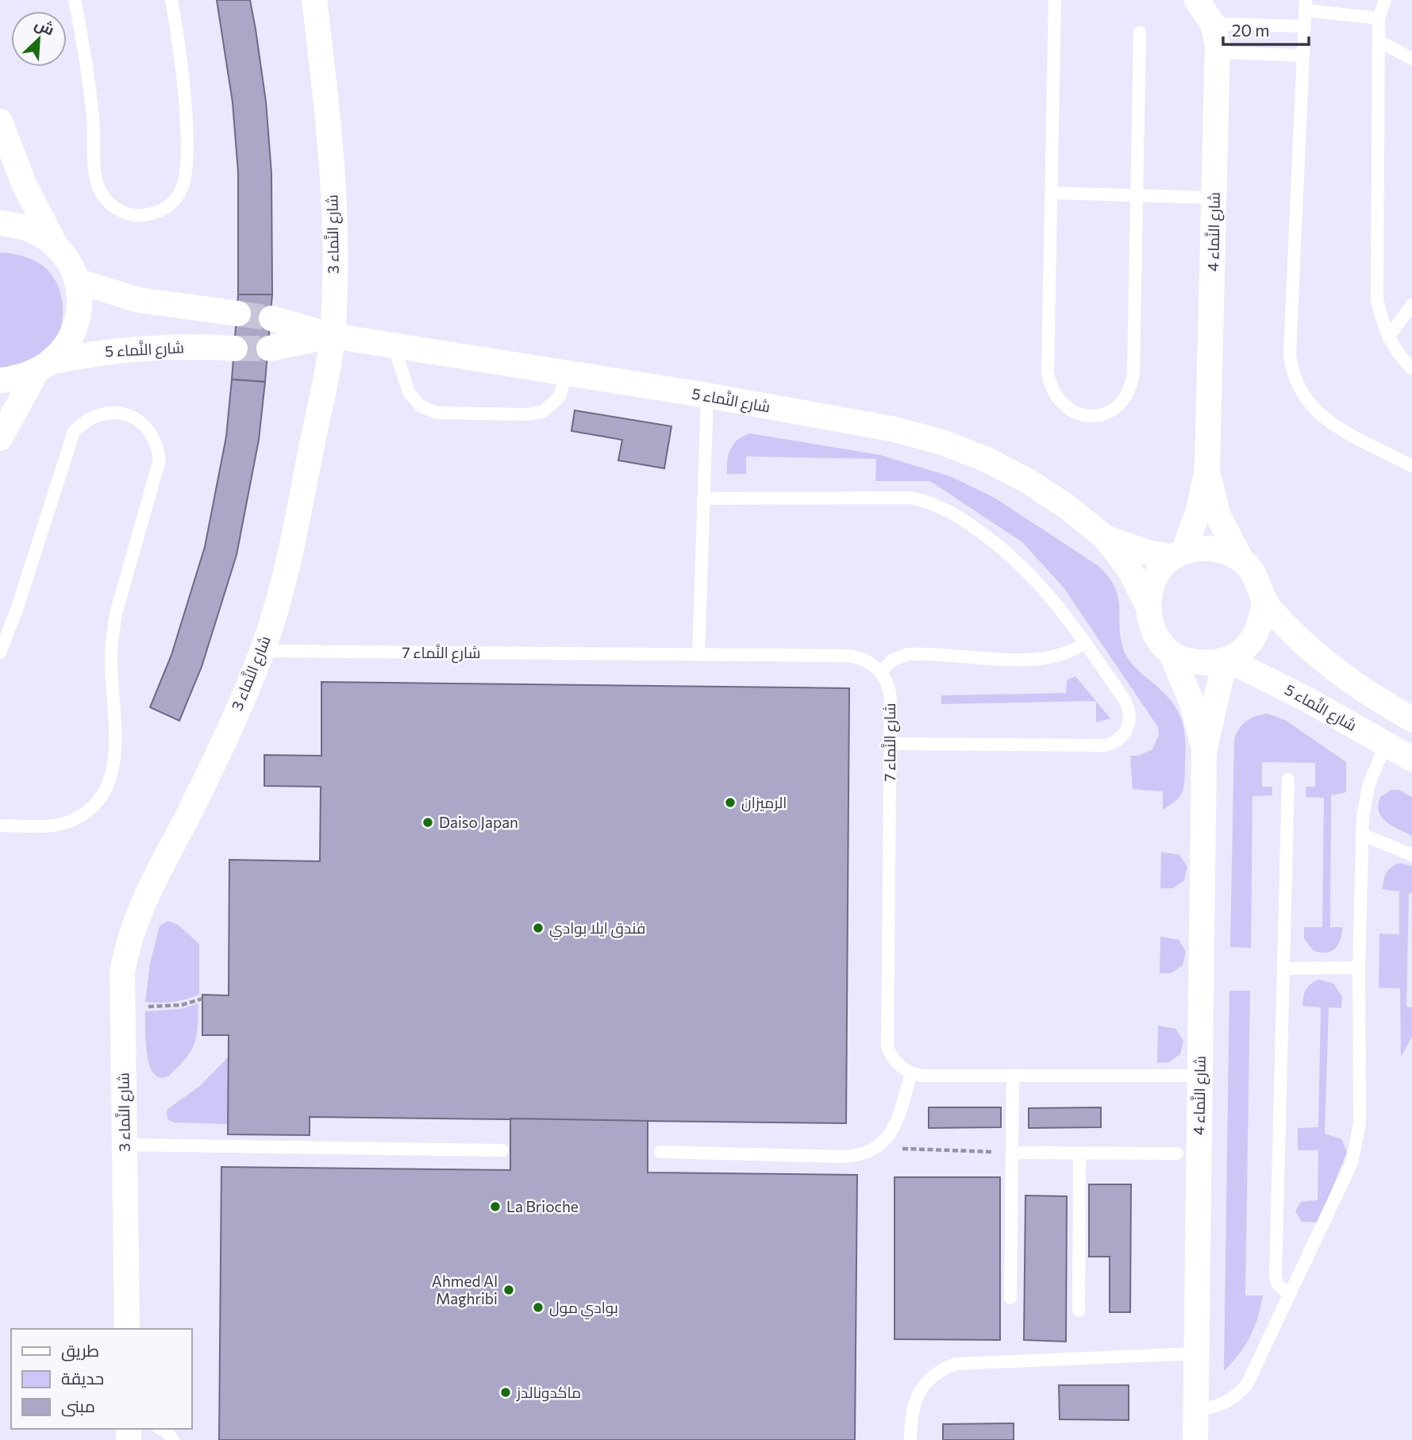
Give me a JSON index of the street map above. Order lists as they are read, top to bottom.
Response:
{
  "streets": {
    "street": ["شارع النَّماء 4", "شارع النَّماء 3", "شارع النَّماء 5"],
    "lane": ["شارع النَّماء 7"]
  },
  "crossings": [
    ["شارع النَّماء 4", "شارع النَّماء 5"],
    ["شارع النَّماء 3", "شارع النَّماء 5"],
    ["شارع النَّماء 3", "شارع النَّماء 7"]
  ],
  "places": [
    "الرميزان",
    "Daiso Japan",
    "فندق ايلا بوادي",
    "La Brioche",
    "Ahmed Al Maghribi",
    "بوادي مول",
    "ماكدونالدز"
  ],
  "legend": ["طريق", "حديقة", "مبنى"],
  "scale_bar": "20 m",
  "north": "top right"
}
